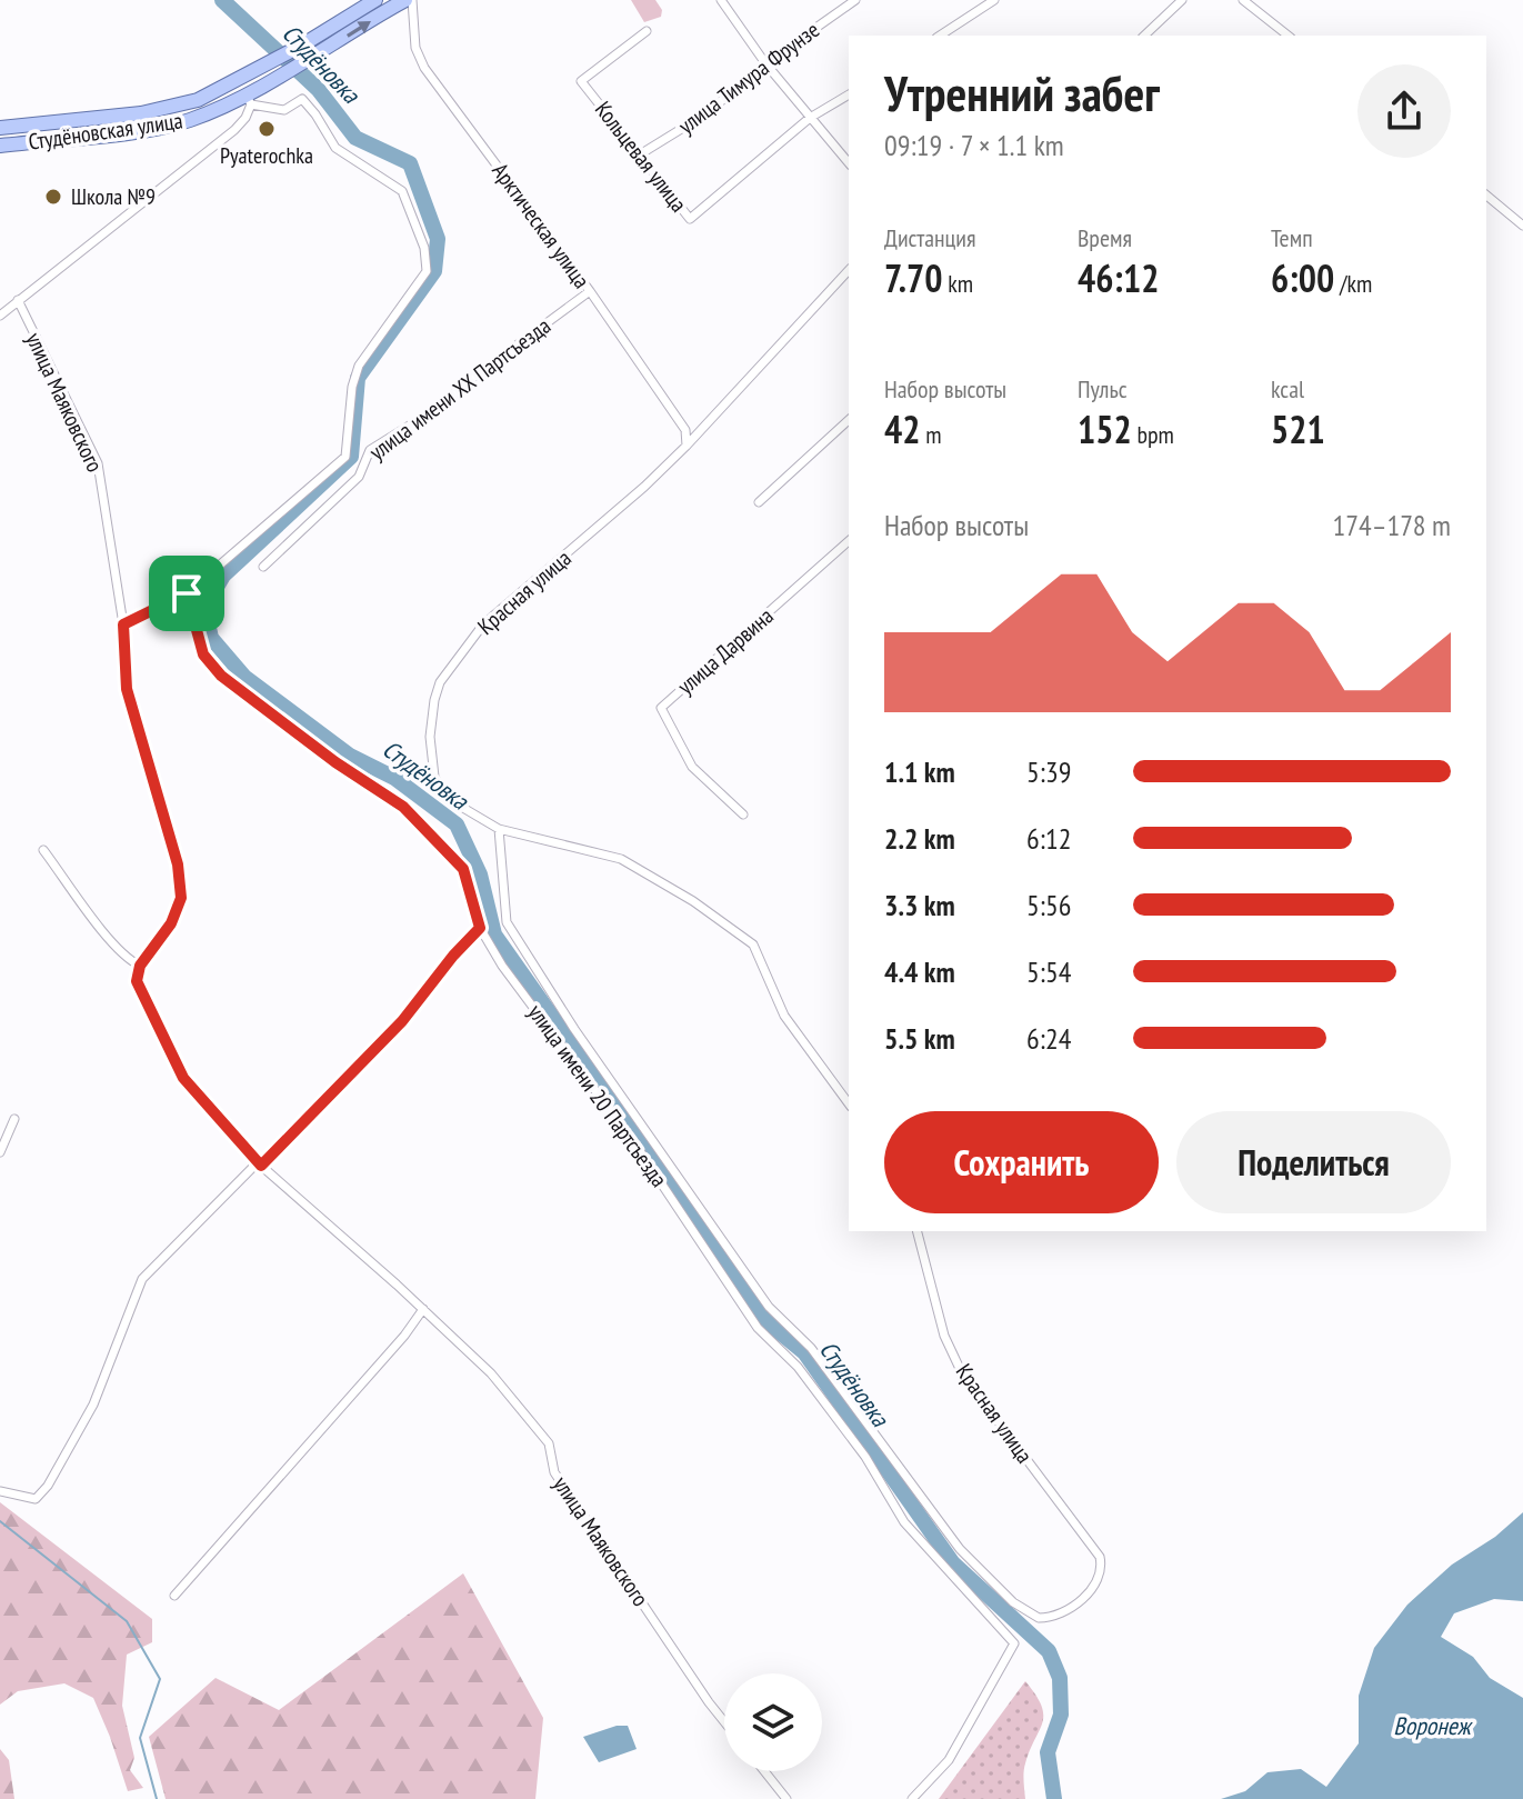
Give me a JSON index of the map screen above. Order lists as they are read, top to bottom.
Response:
{
  "streets": {
    "main road": ["Студёновская улица"],
    "street": [
      "улица Тимура Фрунзе",
      "Кольцевая улица",
      "Арктическая улица",
      "улица имени ХХ Партсъезда",
      "улица Маяковского",
      "Красная улица",
      "улица Дарвина",
      "улица имени 20 Партсъезда"
    ]
  },
  "crossings": [
    ["улица Тимура Фрунзе", "Кольцевая улица"],
    ["Студёновская улица", "Арктическая улица"],
    ["Студёновская улица", "улица имени ХХ Партсъезда"],
    ["Арктическая улица", "улица имени ХХ Партсъезда"],
    ["Арктическая улица", "Красная улица"],
    ["улица имени ХХ Партсъезда", "улица имени 20 Партсъезда"],
    ["Красная улица", "улица имени 20 Партсъезда"]
  ],
  "water": ["Студёновка", "Воронеж"],
  "places": ["Pyaterochka", "Школа №9"],
  "page": {
    "heading": ["Утренний забег", "09:19 · 7 × 1.1 km"],
    "stats": [
      ["Дистанция", "7.70 km"],
      ["Время", "46:12"],
      ["Темп", "6:00 /km"],
      ["Набор высоты", "42 m"],
      ["Пульс", "152 bpm"],
      ["kcal", "521"]
    ],
    "chart": ["Набор высоты", "174–178 m"],
    "list": [
      {
        "name": "1.1 km",
        "note": "5:39"
      },
      {
        "name": "2.2 km",
        "note": "6:12"
      },
      {
        "name": "3.3 km",
        "note": "5:56"
      },
      {
        "name": "4.4 km",
        "note": "5:54"
      },
      {
        "name": "5.5 km",
        "note": "6:24"
      }
    ],
    "buttons": ["Сохранить", "Поделиться"]
  }
}
